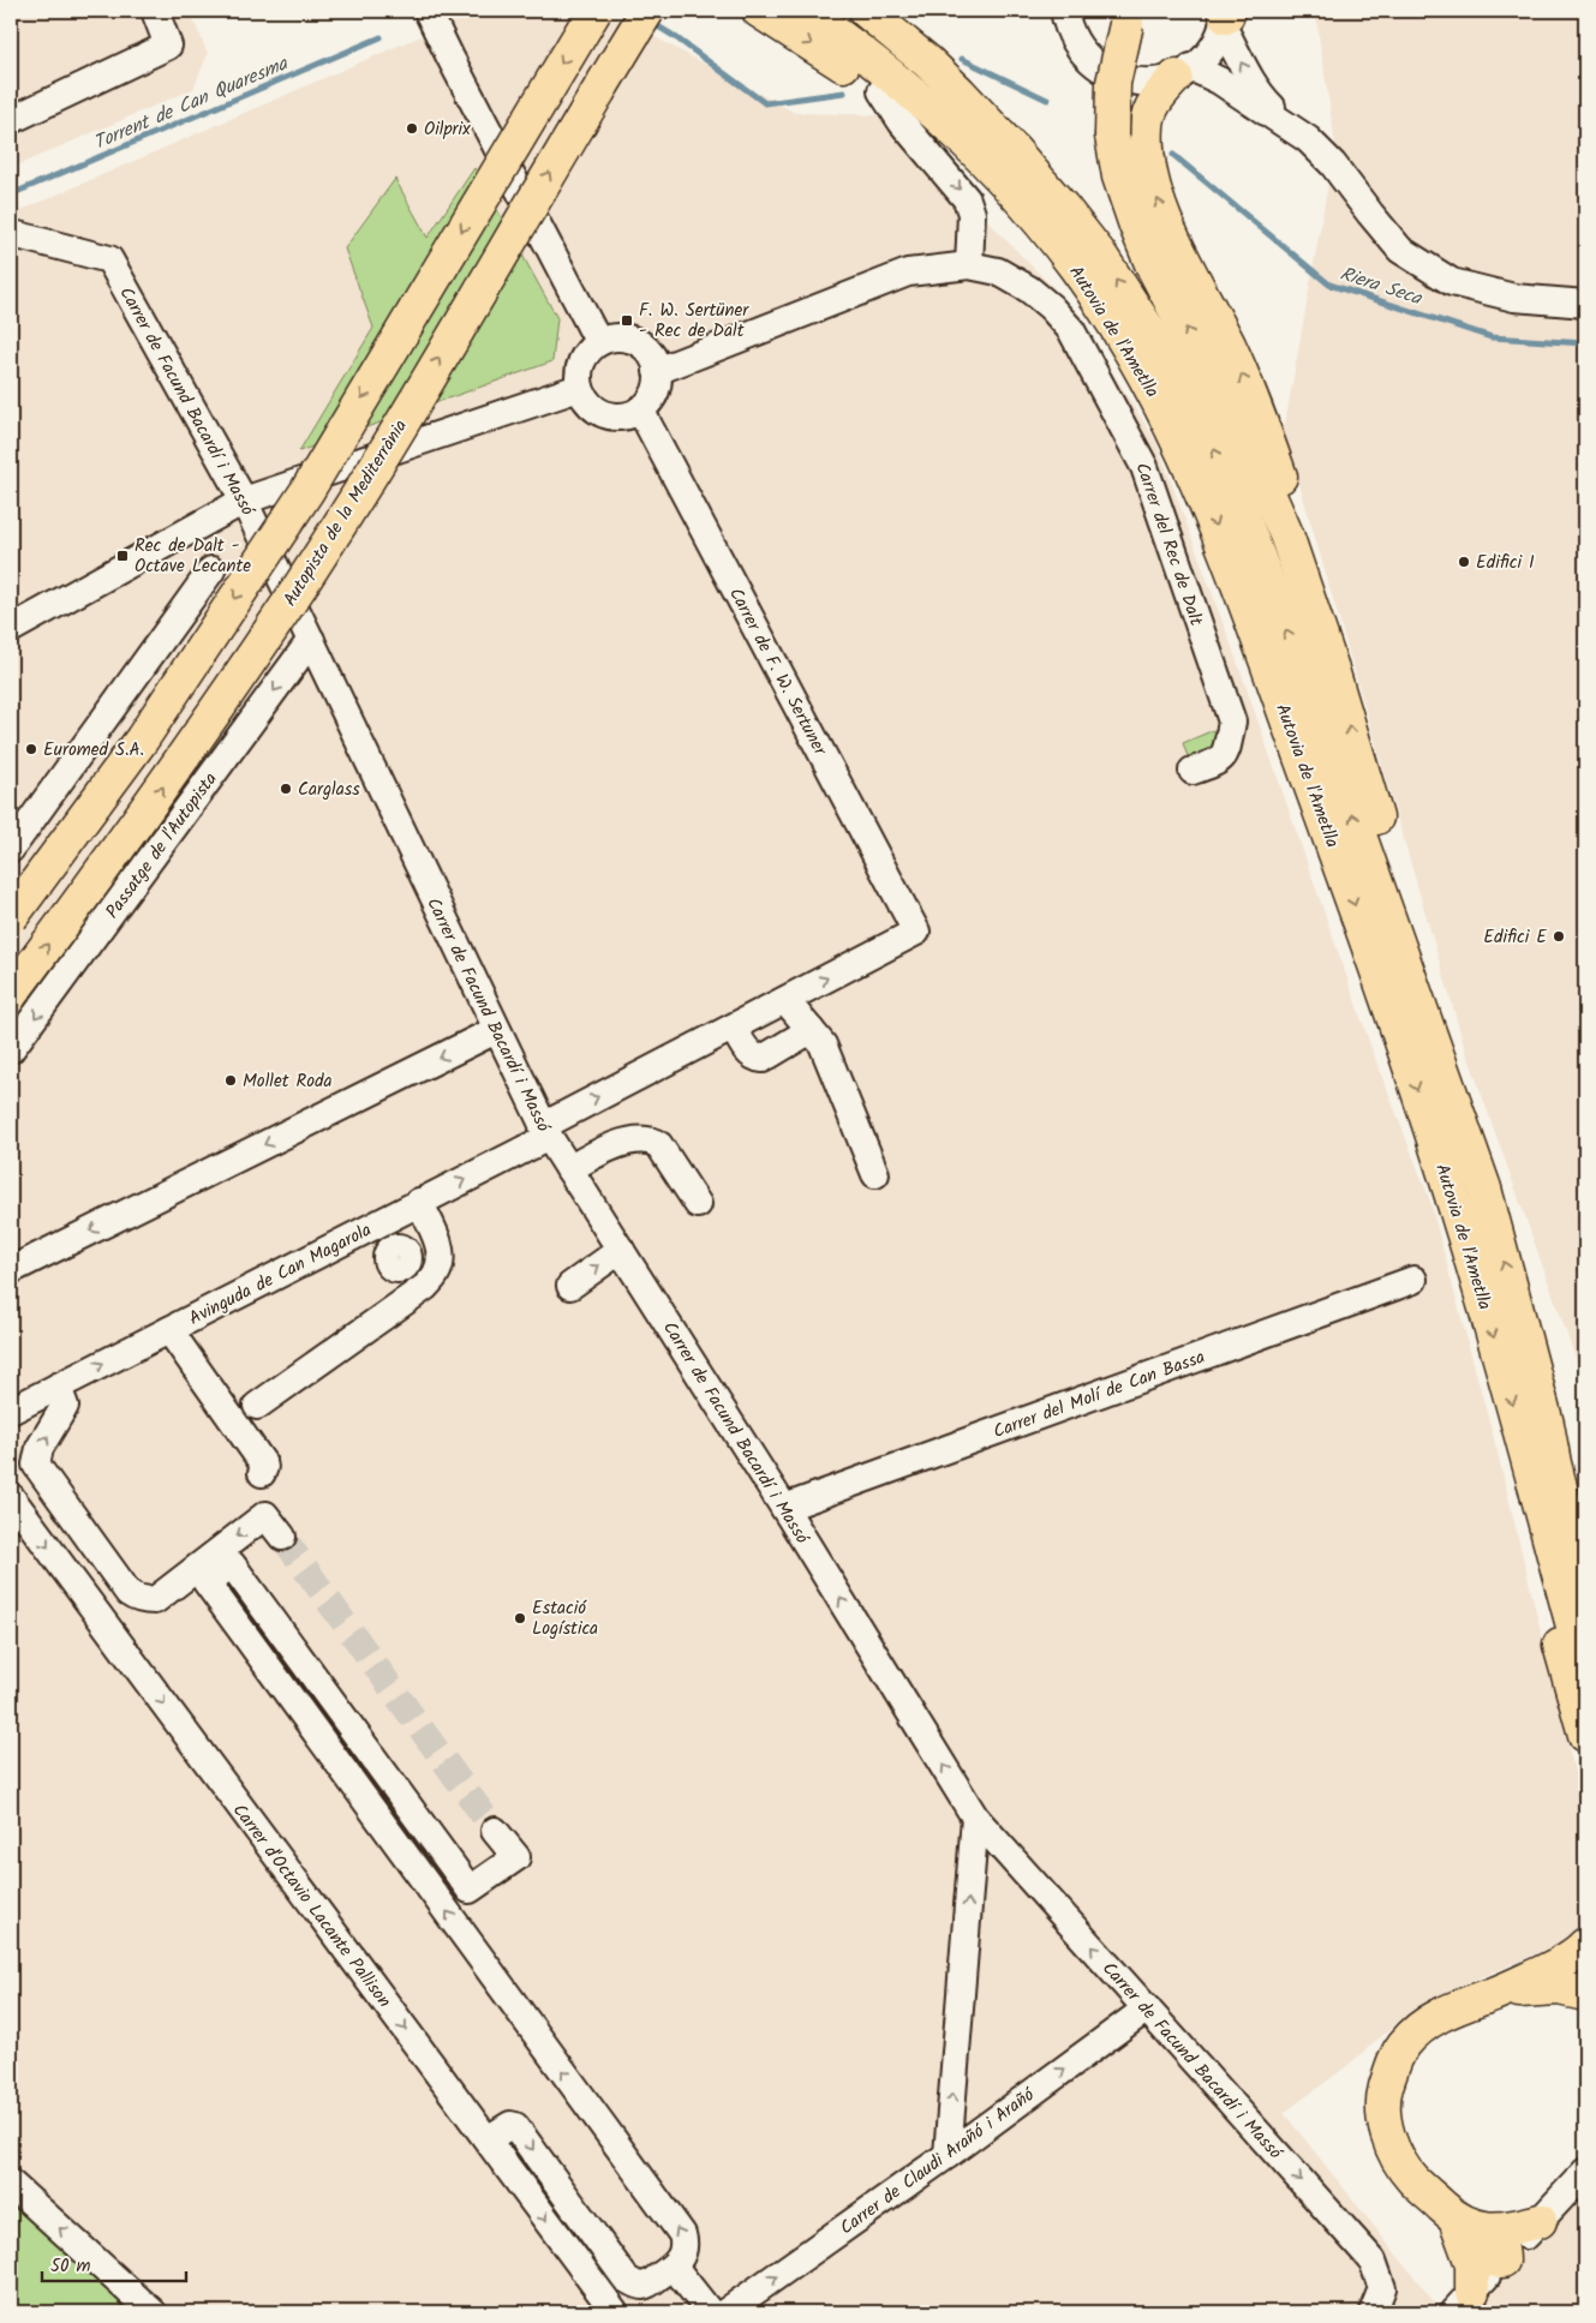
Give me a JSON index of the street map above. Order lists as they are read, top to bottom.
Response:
{
  "streets": {
    "highway": ["Autovia de l'Ametlla", "Autopista de la Mediterrània"],
    "street": [
      "Carrer de Facund Bacardí i Massó",
      "Carrer del Rec de Dalt",
      "Carrer de F. W. Sertuner",
      "Passatge de l'Autopista",
      "Avinguda de Can Magarola",
      "Carrer del Molí de Can Bassa",
      "Carrer d'Octavio Lacante Pallison",
      "Carrer de Claudi Arañó i Arañó"
    ]
  },
  "crossings": [
    ["Carrer de Facund Bacardí i Massó", "Passatge de l'Autopista"],
    ["Carrer de Facund Bacardí i Massó", "Avinguda de Can Magarola"],
    ["Carrer de Facund Bacardí i Massó", "Carrer del Molí de Can Bassa"],
    ["Carrer de Facund Bacardí i Massó", "Carrer de Claudi Arañó i Arañó"],
    ["Carrer del Rec de Dalt", "Carrer de F. W. Sertuner"],
    ["Carrer de F. W. Sertuner", "Avinguda de Can Magarola"]
  ],
  "one_way": ["Carrer d'Octavio Lacante Pallison", "Carrer de Claudi Arañó i Arañó"],
  "water": ["Torrent de Can Quaresma", "Riera Seca"],
  "places": {
    "other": [
      "Oilprix",
      "Edifici I",
      "Euromed S.A.",
      "Carglass",
      "Edifici E",
      "Mollet Roda",
      "Estació Logística"
    ],
    "transit": ["F. W. Sertüner - Rec de Dalt", "Rec de Dalt - Octave Lecante"]
  },
  "scale_bar": "50 m"
}
